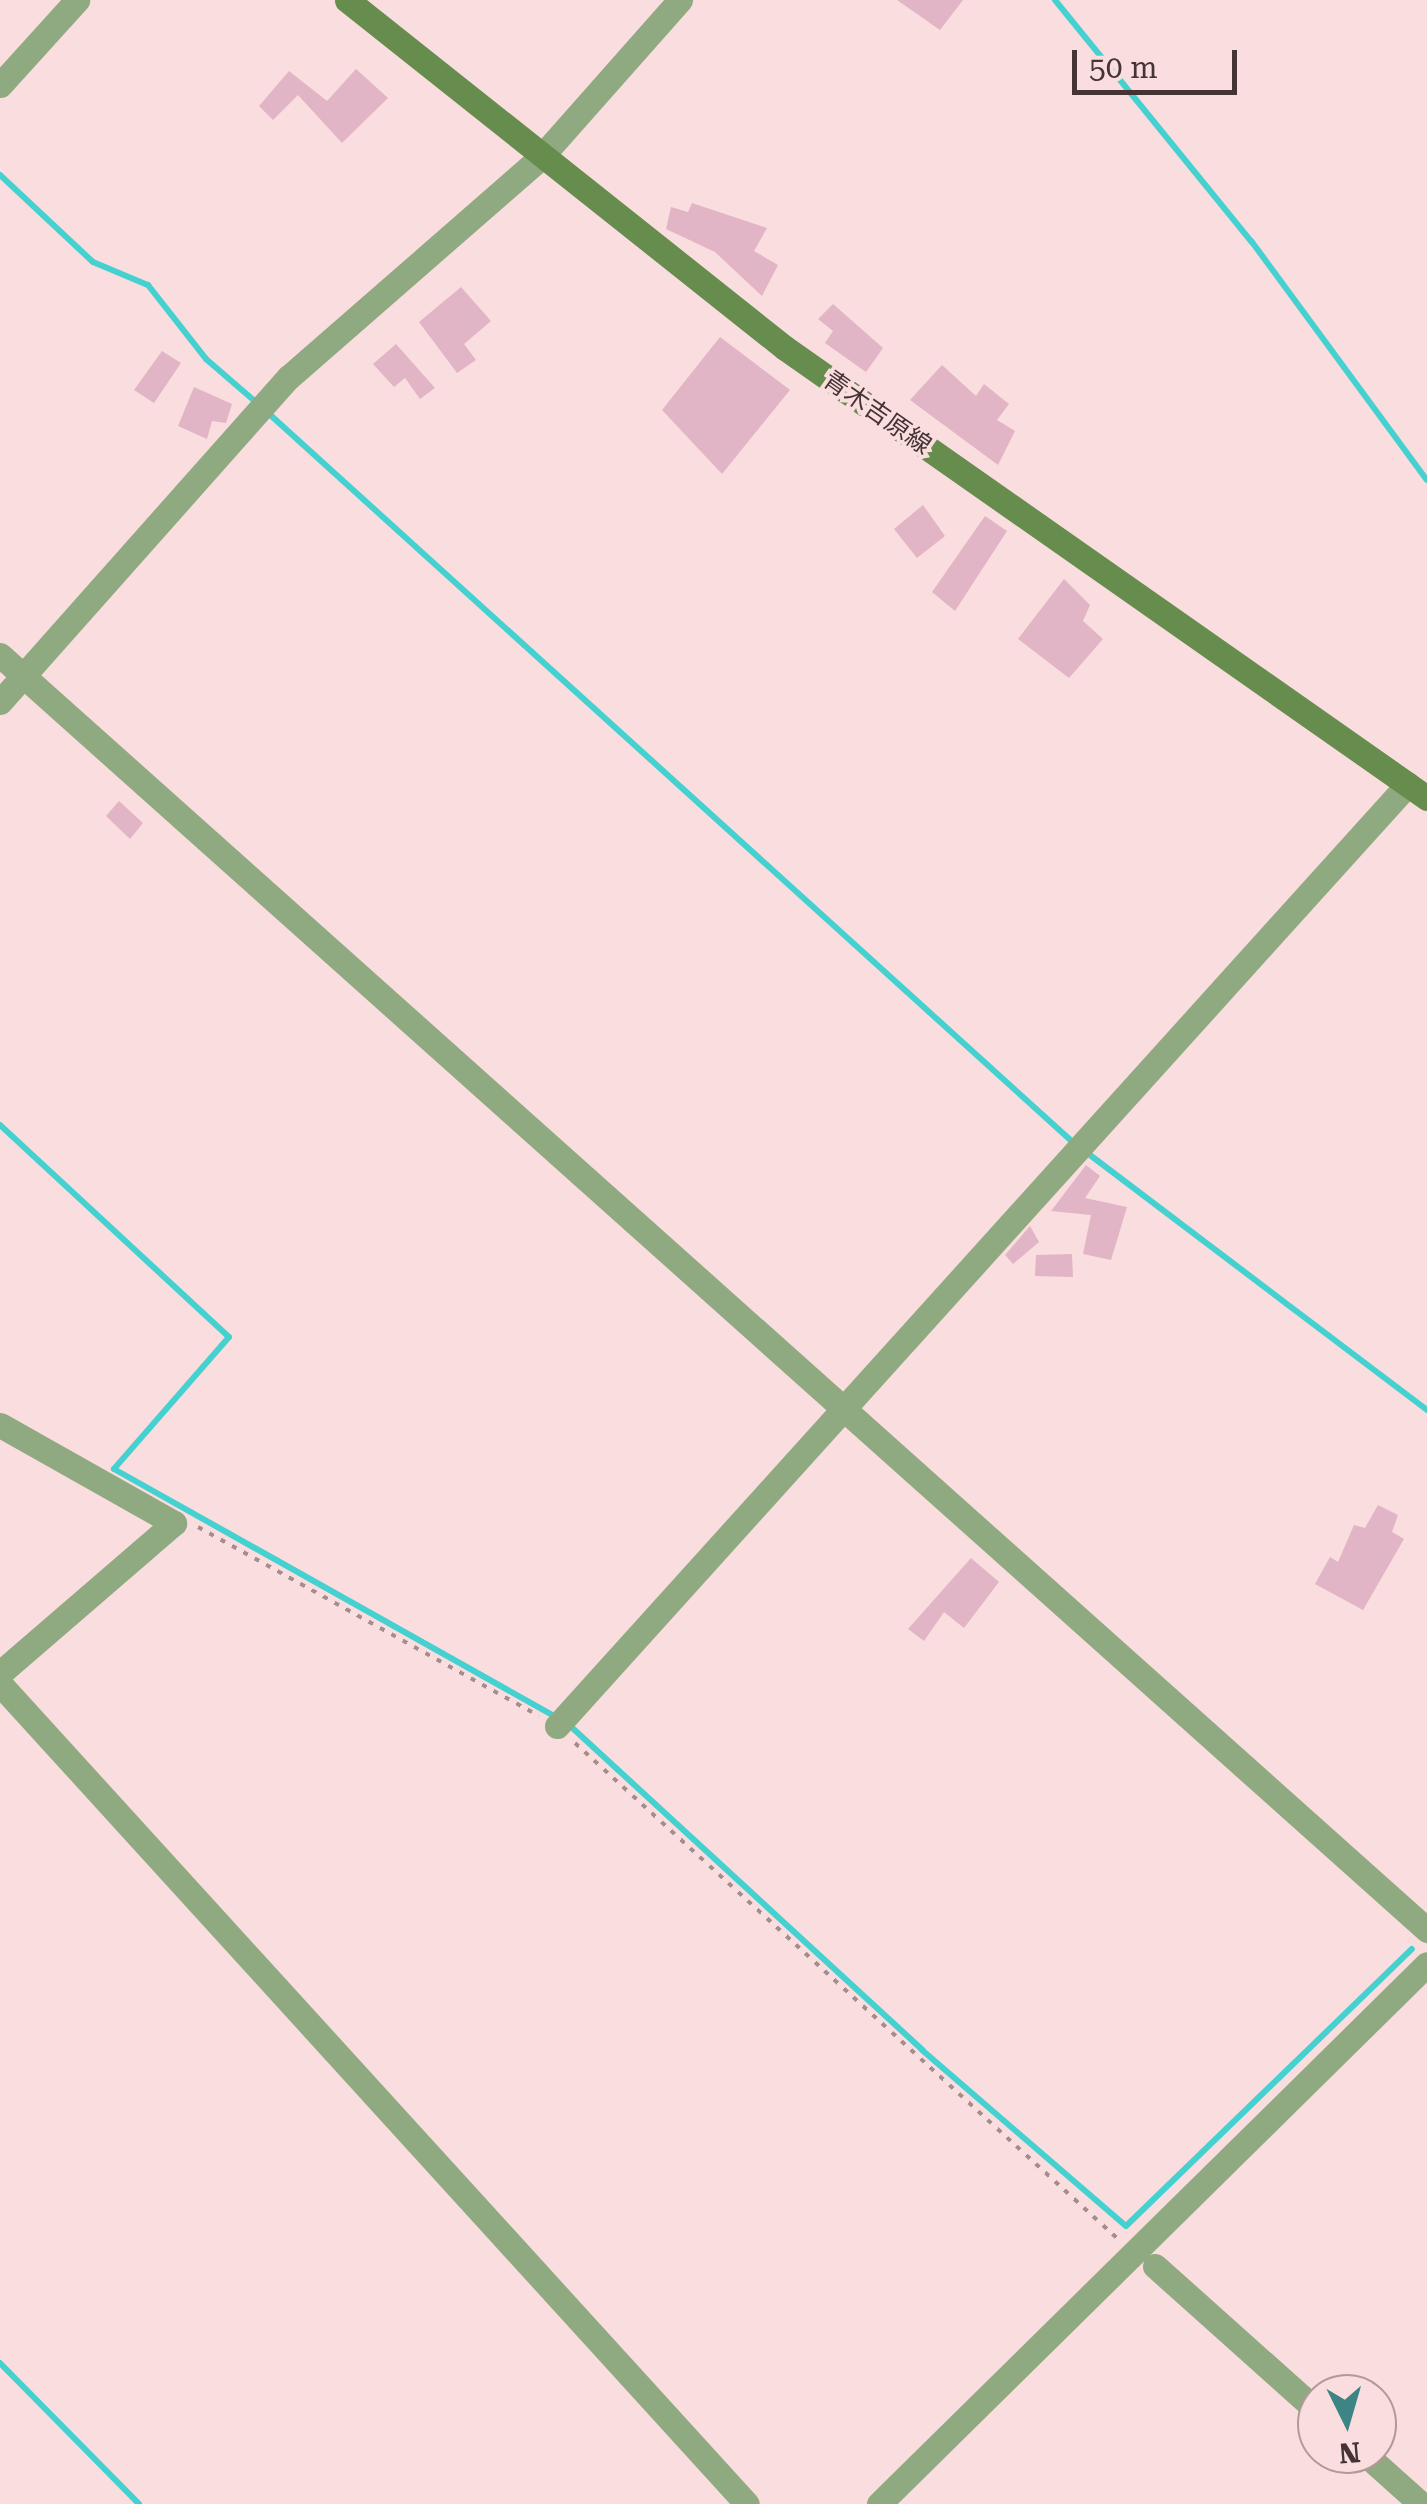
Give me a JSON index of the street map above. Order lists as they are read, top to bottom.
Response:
{
  "streets": {
    "main road": ["青木吉原線"]
  },
  "scale_bar": "50 m",
  "north": "bottom"
}
